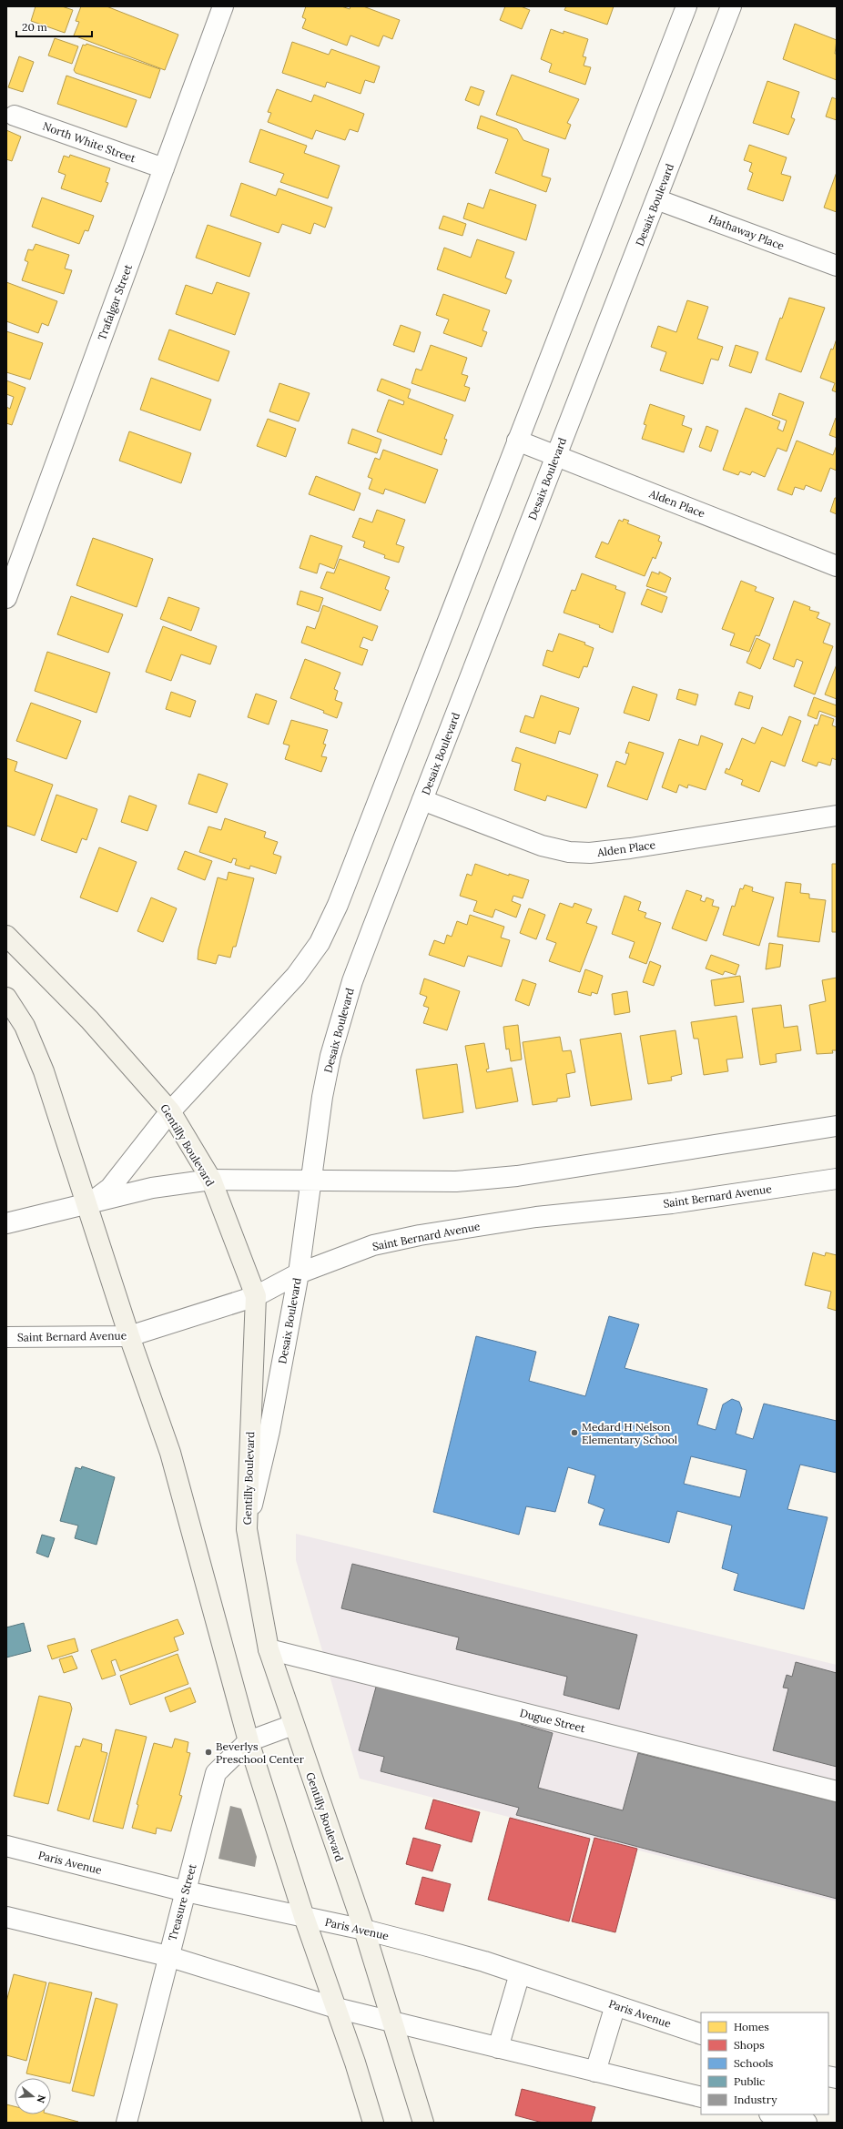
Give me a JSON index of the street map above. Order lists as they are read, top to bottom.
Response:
{
  "streets": {
    "main road": ["Gentilly Boulevard"],
    "street": [
      "North White Street",
      "Desaix Boulevard",
      "Hathaway Place",
      "Trafalgar Street",
      "Alden Place",
      "Saint Bernard Avenue",
      "Dugue Street",
      "Paris Avenue",
      "Treasure Street"
    ]
  },
  "crossings": [
    ["North White Street", "Trafalgar Street"],
    ["Desaix Boulevard", "Hathaway Place"],
    ["Desaix Boulevard", "Alden Place"],
    ["Desaix Boulevard", "Gentilly Boulevard"],
    ["Desaix Boulevard", "Saint Bernard Avenue"],
    ["Gentilly Boulevard", "Saint Bernard Avenue"],
    ["Gentilly Boulevard", "Dugue Street"],
    ["Gentilly Boulevard", "Paris Avenue"],
    ["Gentilly Boulevard", "Treasure Street"],
    ["Paris Avenue", "Treasure Street"]
  ],
  "places": ["Medard H Nelson Elementary School", "Beverlys Preschool Center"],
  "legend": [
    "Homes",
    "Shops",
    "Schools",
    "Public",
    "Industry"
  ],
  "scale_bar": "20 m",
  "north": "right"
}
